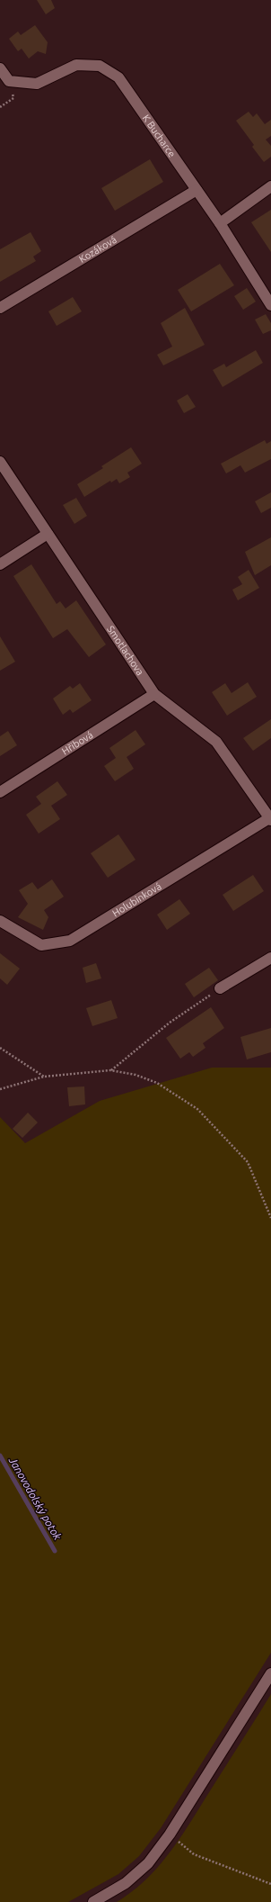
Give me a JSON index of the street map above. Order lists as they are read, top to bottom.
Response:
{
  "streets": {
    "street": [
      "K Bucharce",
      "Kozáková",
      "Smotlachova",
      "Hřibová",
      "Holubinková"
    ]
  },
  "crossings": [
    ["K Bucharce", "Kozáková"],
    ["Smotlachova", "Hřibová"],
    ["Smotlachova", "Holubinková"]
  ],
  "water": ["Janovodolský potok"]
}
